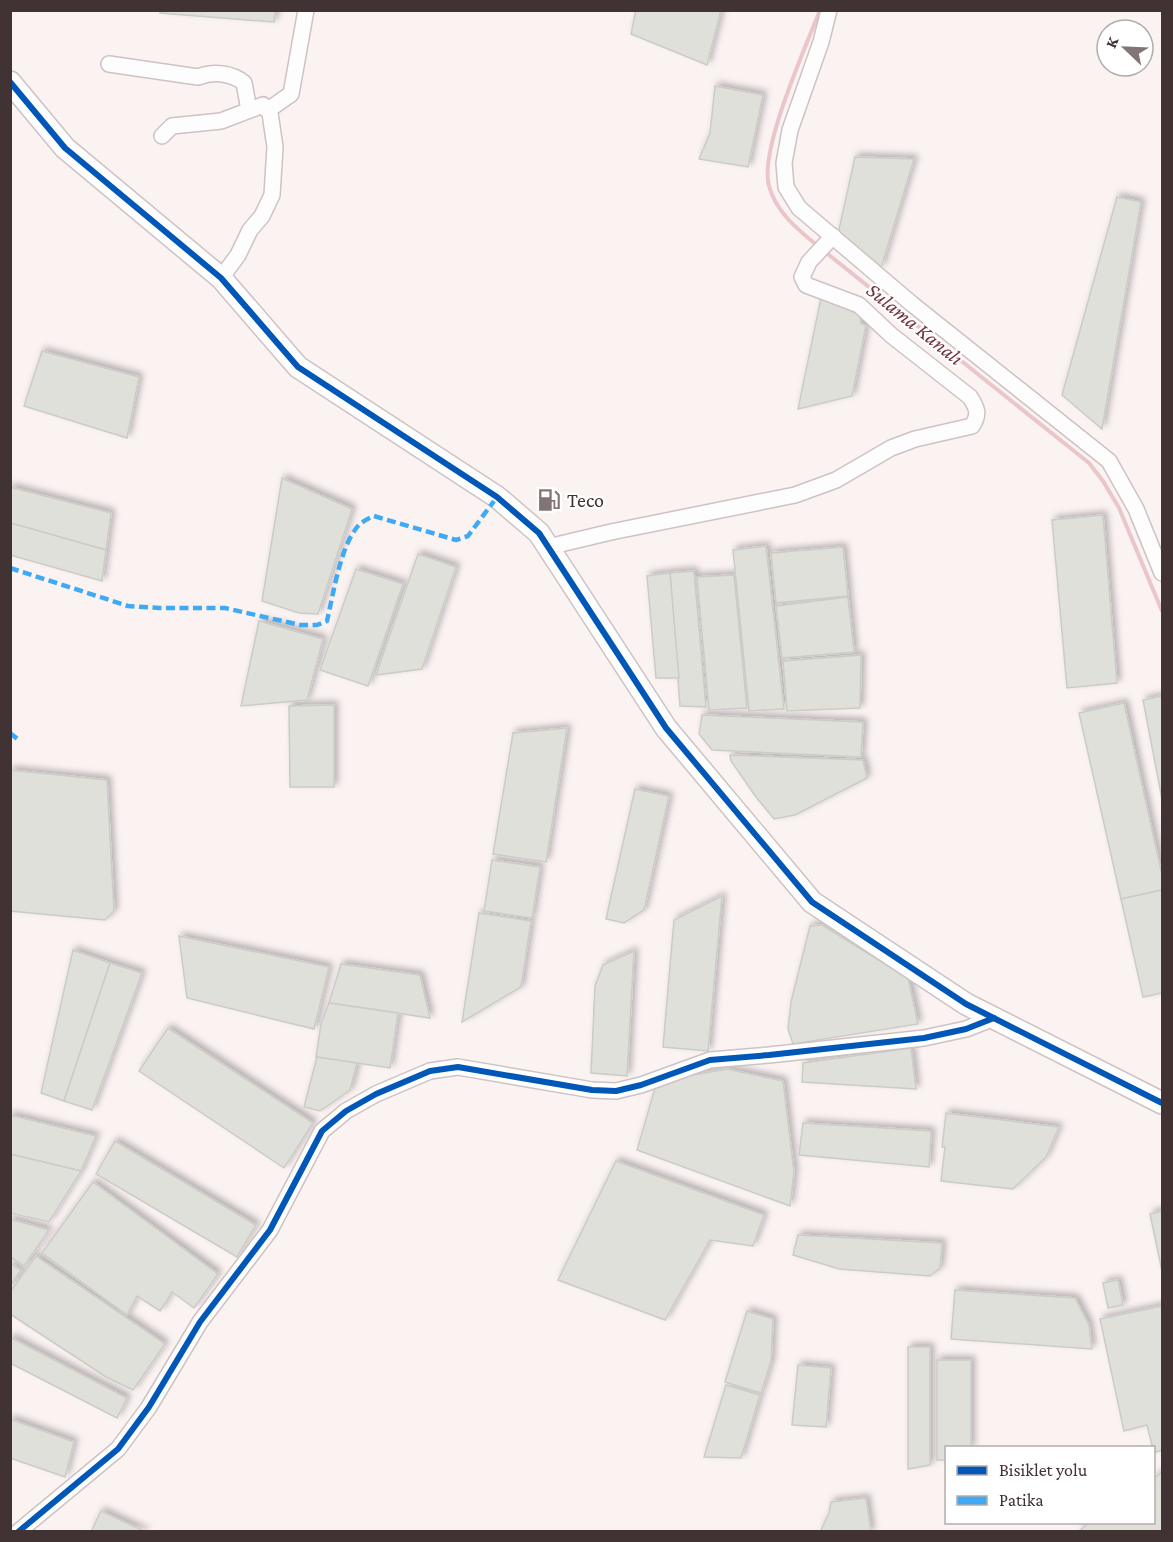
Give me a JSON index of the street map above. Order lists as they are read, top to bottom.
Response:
{
  "water": ["Sulama Kanalı"],
  "places": {
    "fuel station": ["Teco"]
  },
  "legend": ["Bisiklet yolu", "Patika"],
  "north": "top left"
}
